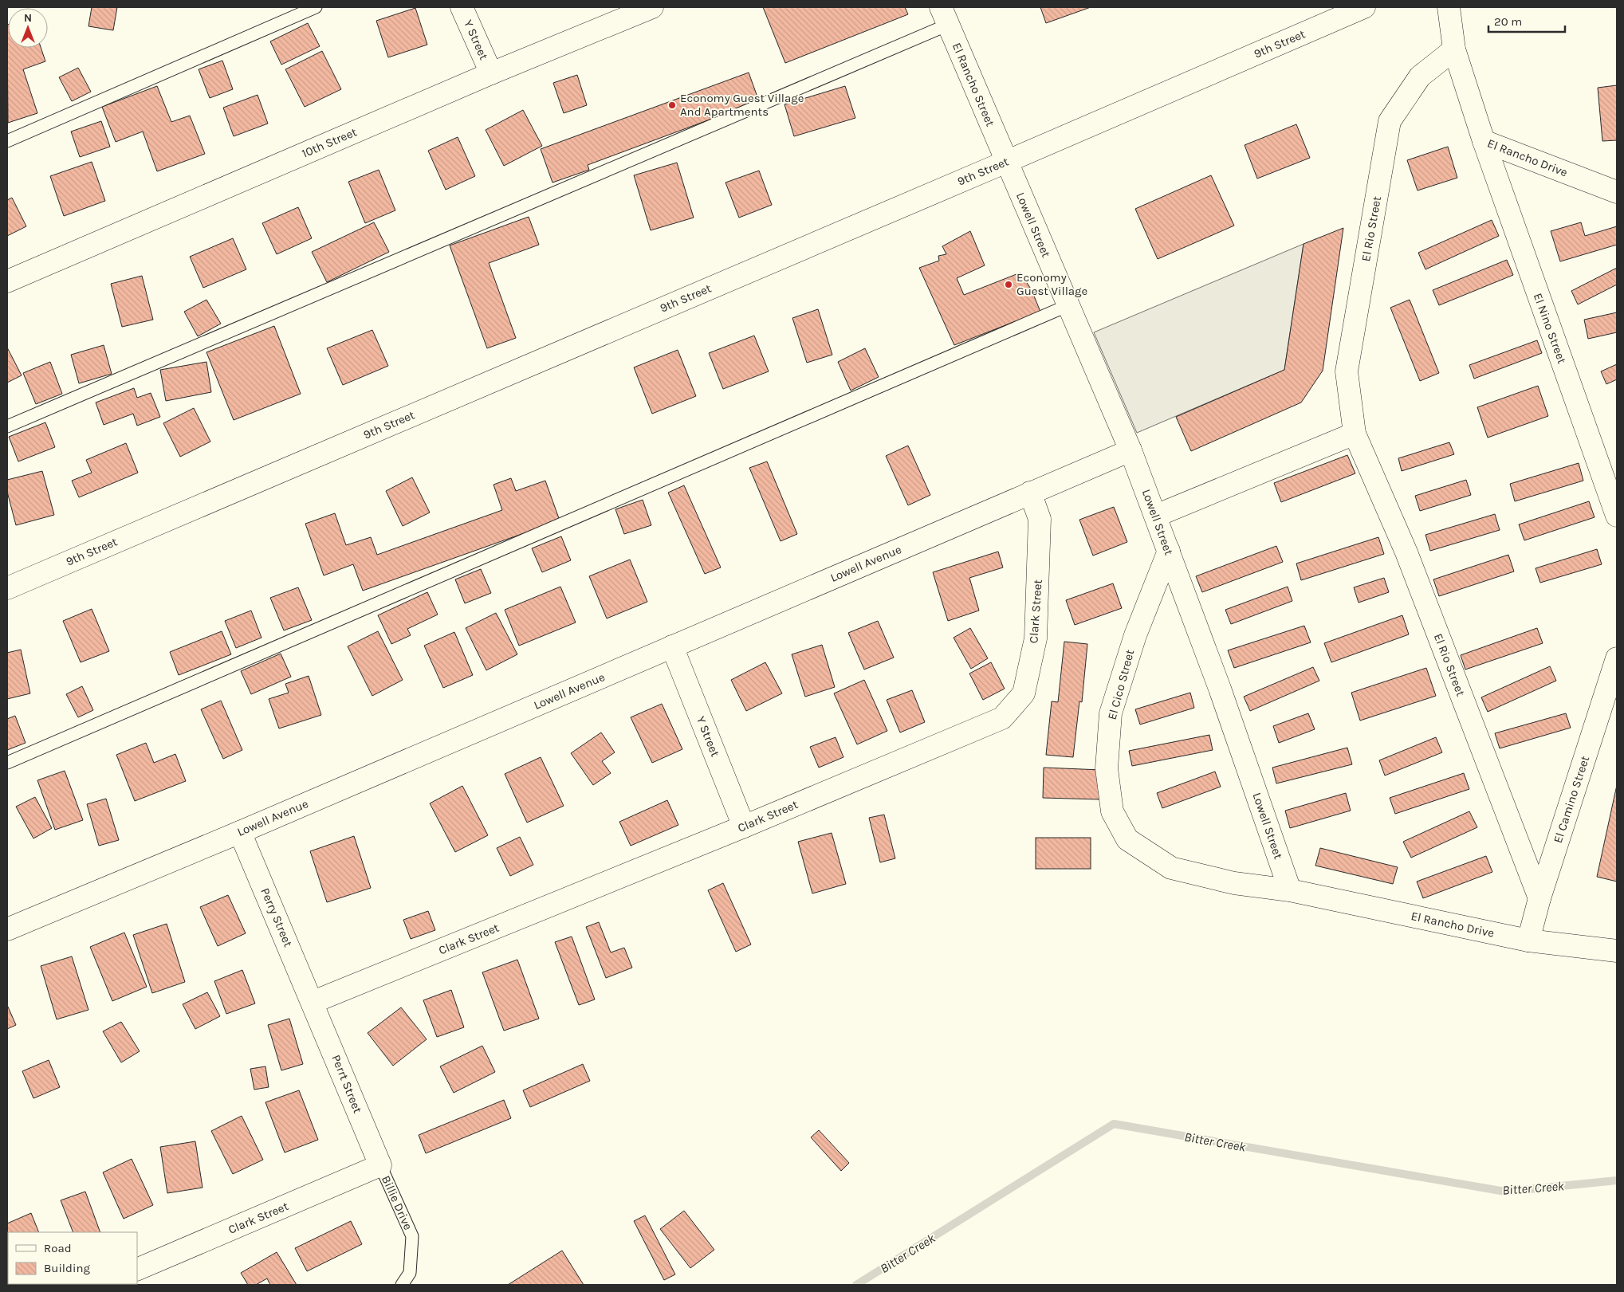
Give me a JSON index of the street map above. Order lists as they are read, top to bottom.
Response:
{
  "streets": {
    "street": [
      "Y Street",
      "9th Street",
      "El Rancho Street",
      "10th Street",
      "El Rancho Drive",
      "Lowell Street",
      "El Rio Street",
      "El Nino Street",
      "Lowell Avenue",
      "Clark Street",
      "El Cico Street",
      "El Camino Street",
      "Perry Street",
      "Perrt Street"
    ],
    "lane": ["Billie Drive"]
  },
  "crossings": [
    ["Y Street", "10th Street"],
    ["Y Street", "Lowell Avenue"],
    ["Y Street", "Clark Street"],
    ["9th Street", "El Rancho Street"],
    ["9th Street", "Lowell Street"],
    ["El Rancho Street", "Lowell Street"],
    ["El Rancho Drive", "Lowell Street"],
    ["El Rancho Drive", "El Rio Street"],
    ["El Rancho Drive", "El Nino Street"],
    ["El Rancho Drive", "El Cico Street"],
    ["El Rancho Drive", "El Camino Street"],
    ["Lowell Street", "Lowell Avenue"],
    ["Lowell Street", "El Cico Street"],
    ["El Rio Street", "El Camino Street"],
    ["Lowell Avenue", "Clark Street"],
    ["Lowell Avenue", "Perry Street"],
    ["Clark Street", "Perry Street"],
    ["Clark Street", "Perrt Street"],
    ["Clark Street", "Billie Drive"],
    ["Perry Street", "Perrt Street"],
    ["Perrt Street", "Billie Drive"]
  ],
  "water": ["Bitter Creek"],
  "places": ["Economy Guest Village And Apartments", "Economy Guest Village"],
  "legend": ["Road", "Building"],
  "scale_bar": "20 m",
  "north": "top"
}
